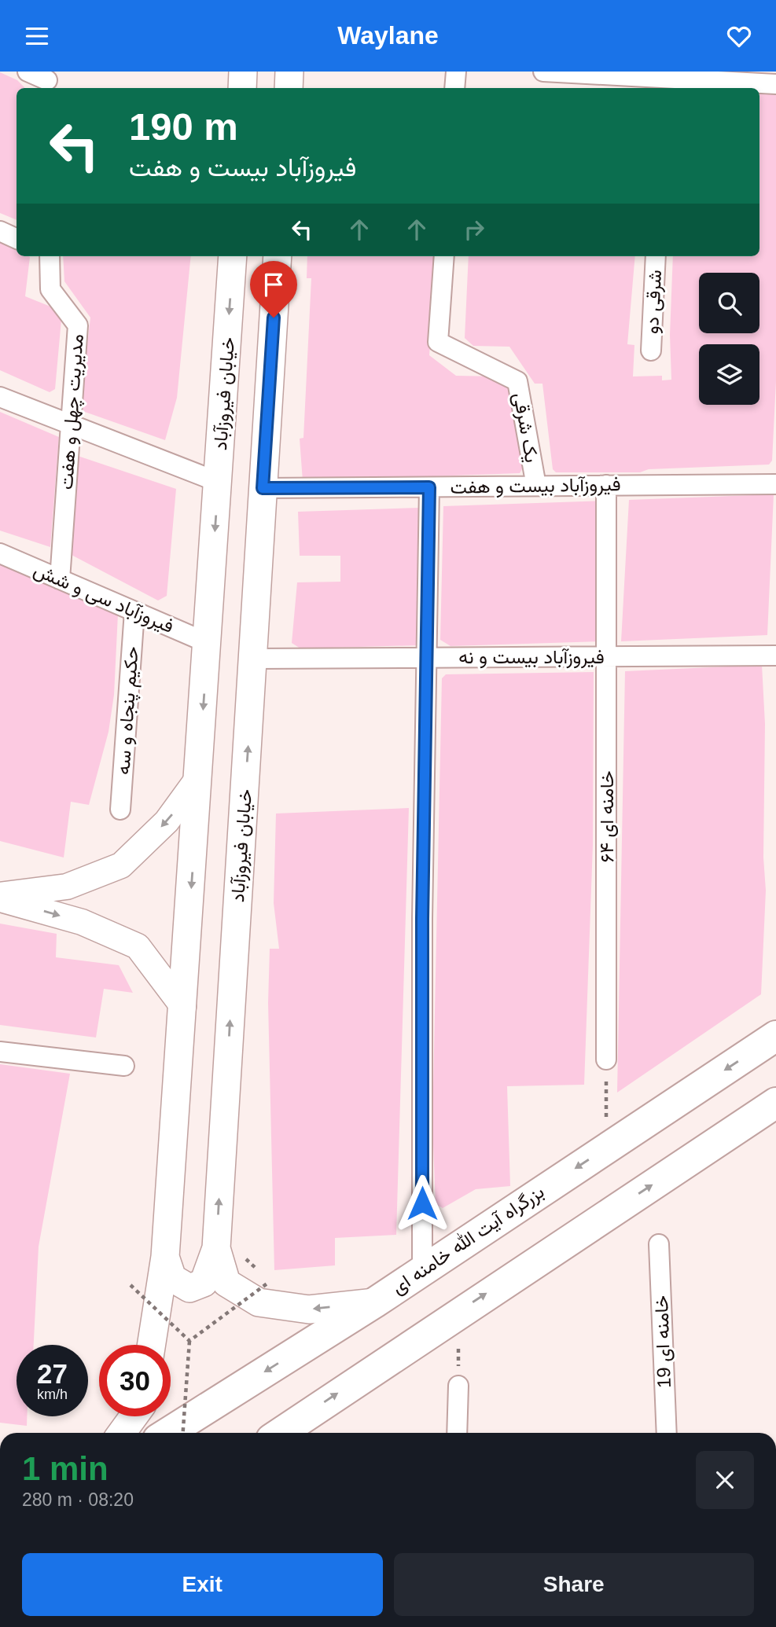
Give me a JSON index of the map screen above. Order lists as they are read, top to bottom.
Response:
{
  "streets": {
    "highway": ["بزرگراه آیت الله خامنه ای"],
    "main road": ["خیابان فیروزآباد"],
    "street": [
      "شرقی دو",
      "مدیریت چهل و هفت",
      "یک شرقی",
      "فیروزآباد بیست و هفت",
      "فیروزآباد سی و شش",
      "فیروزآباد بیست و نه",
      "حکیم پنجاه و سه",
      "خامنه ای ۶۴",
      "خامنه ای 19"
    ]
  },
  "crossings": [
    ["خیابان فیروزآباد", "فیروزآباد بیست و هفت"],
    ["خیابان فیروزآباد", "فیروزآباد سی و شش"],
    ["خیابان فیروزآباد", "فیروزآباد بیست و نه"],
    ["خیابان فیروزآباد", "بزرگراه آیت الله خامنه ای"],
    ["مدیریت چهل و هفت", "فیروزآباد سی و شش"],
    ["یک شرقی", "فیروزآباد بیست و هفت"],
    ["فیروزآباد بیست و هفت", "خامنه ای ۶۴"],
    ["فیروزآباد سی و شش", "حکیم پنجاه و سه"],
    ["فیروزآباد بیست و نه", "خامنه ای ۶۴"]
  ],
  "page": {
    "header": "Waylane",
    "turn": ["190 m", "فیروزآباد بیست و هفت"],
    "speed": "27 km/h",
    "limit": "30",
    "heading": ["1 min", "280 m · 08:20"],
    "buttons": ["Exit", "Share"]
  }
}
